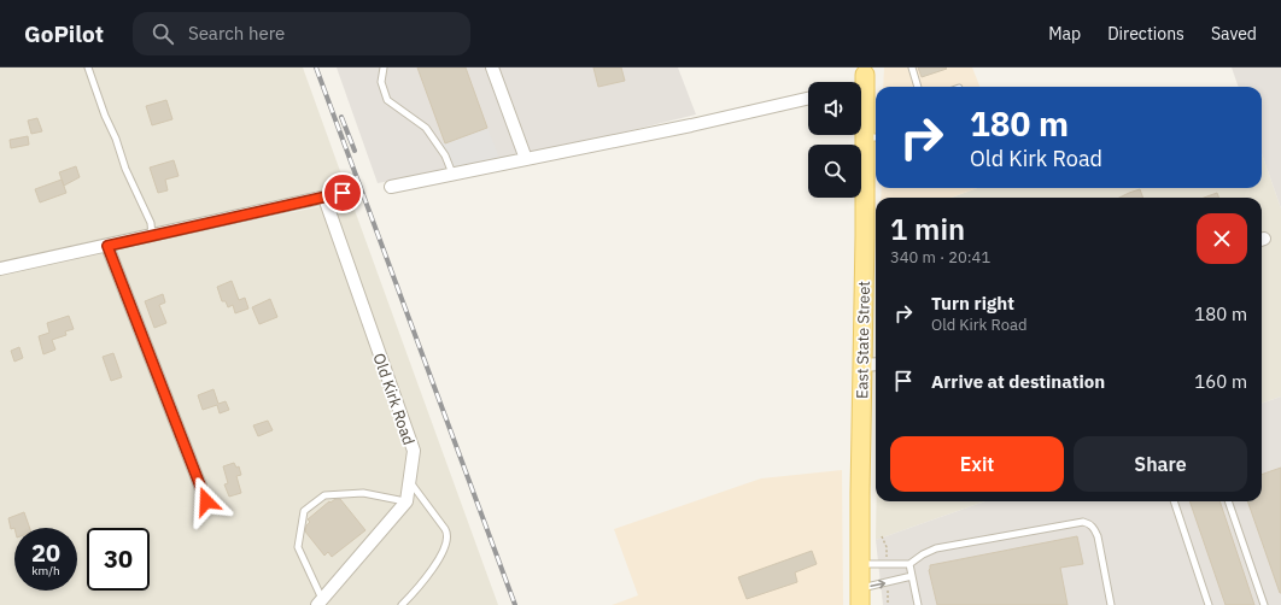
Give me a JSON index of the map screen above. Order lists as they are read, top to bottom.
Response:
{
  "streets": {
    "main road": ["East State Street"],
    "street": ["Old Kirk Road"]
  },
  "page": {
    "header": "GoPilot",
    "search": "Search here",
    "nav": ["Map", "Directions", "Saved"],
    "turn": ["180 m", "Old Kirk Road"],
    "heading": ["1 min", "340 m · 20:41"],
    "list": [
      {
        "name": "Turn right",
        "note": "Old Kirk Road",
        "value": "180 m"
      },
      {
        "name": "Arrive at destination",
        "value": "160 m"
      }
    ],
    "buttons": ["Exit", "Share"],
    "speed": "20 km/h",
    "limit": "30"
  }
}
